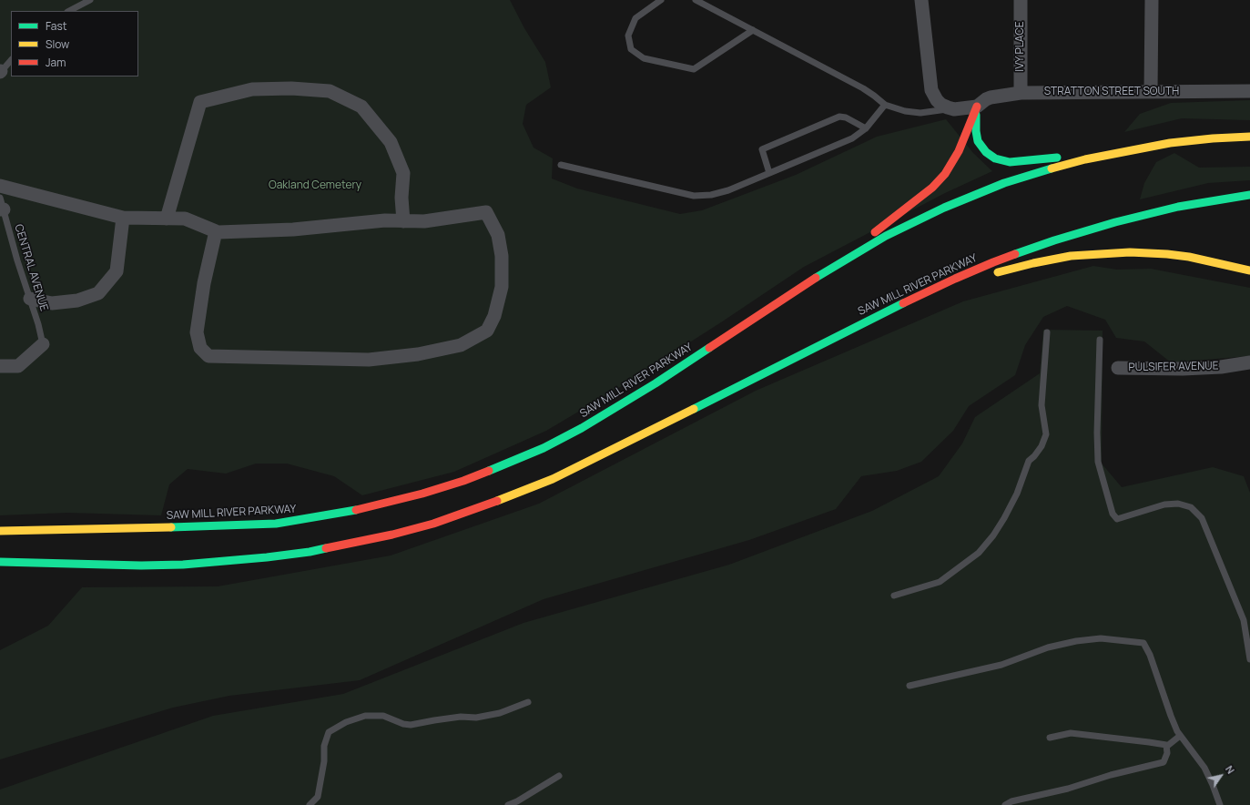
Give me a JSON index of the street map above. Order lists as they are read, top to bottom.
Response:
{
  "streets": {
    "highway": ["SAW MILL RIVER PARKWAY"],
    "street": ["IVY PLACE", "STRATTON STREET SOUTH", "PULSIFER AVENUE"],
    "lane": ["CENTRAL AVENUE"]
  },
  "crossings": [
    ["IVY PLACE", "STRATTON STREET SOUTH"]
  ],
  "parks": ["Oakland Cemetery"],
  "legend": ["Fast", "Slow", "Jam"],
  "north": "top right"
}
